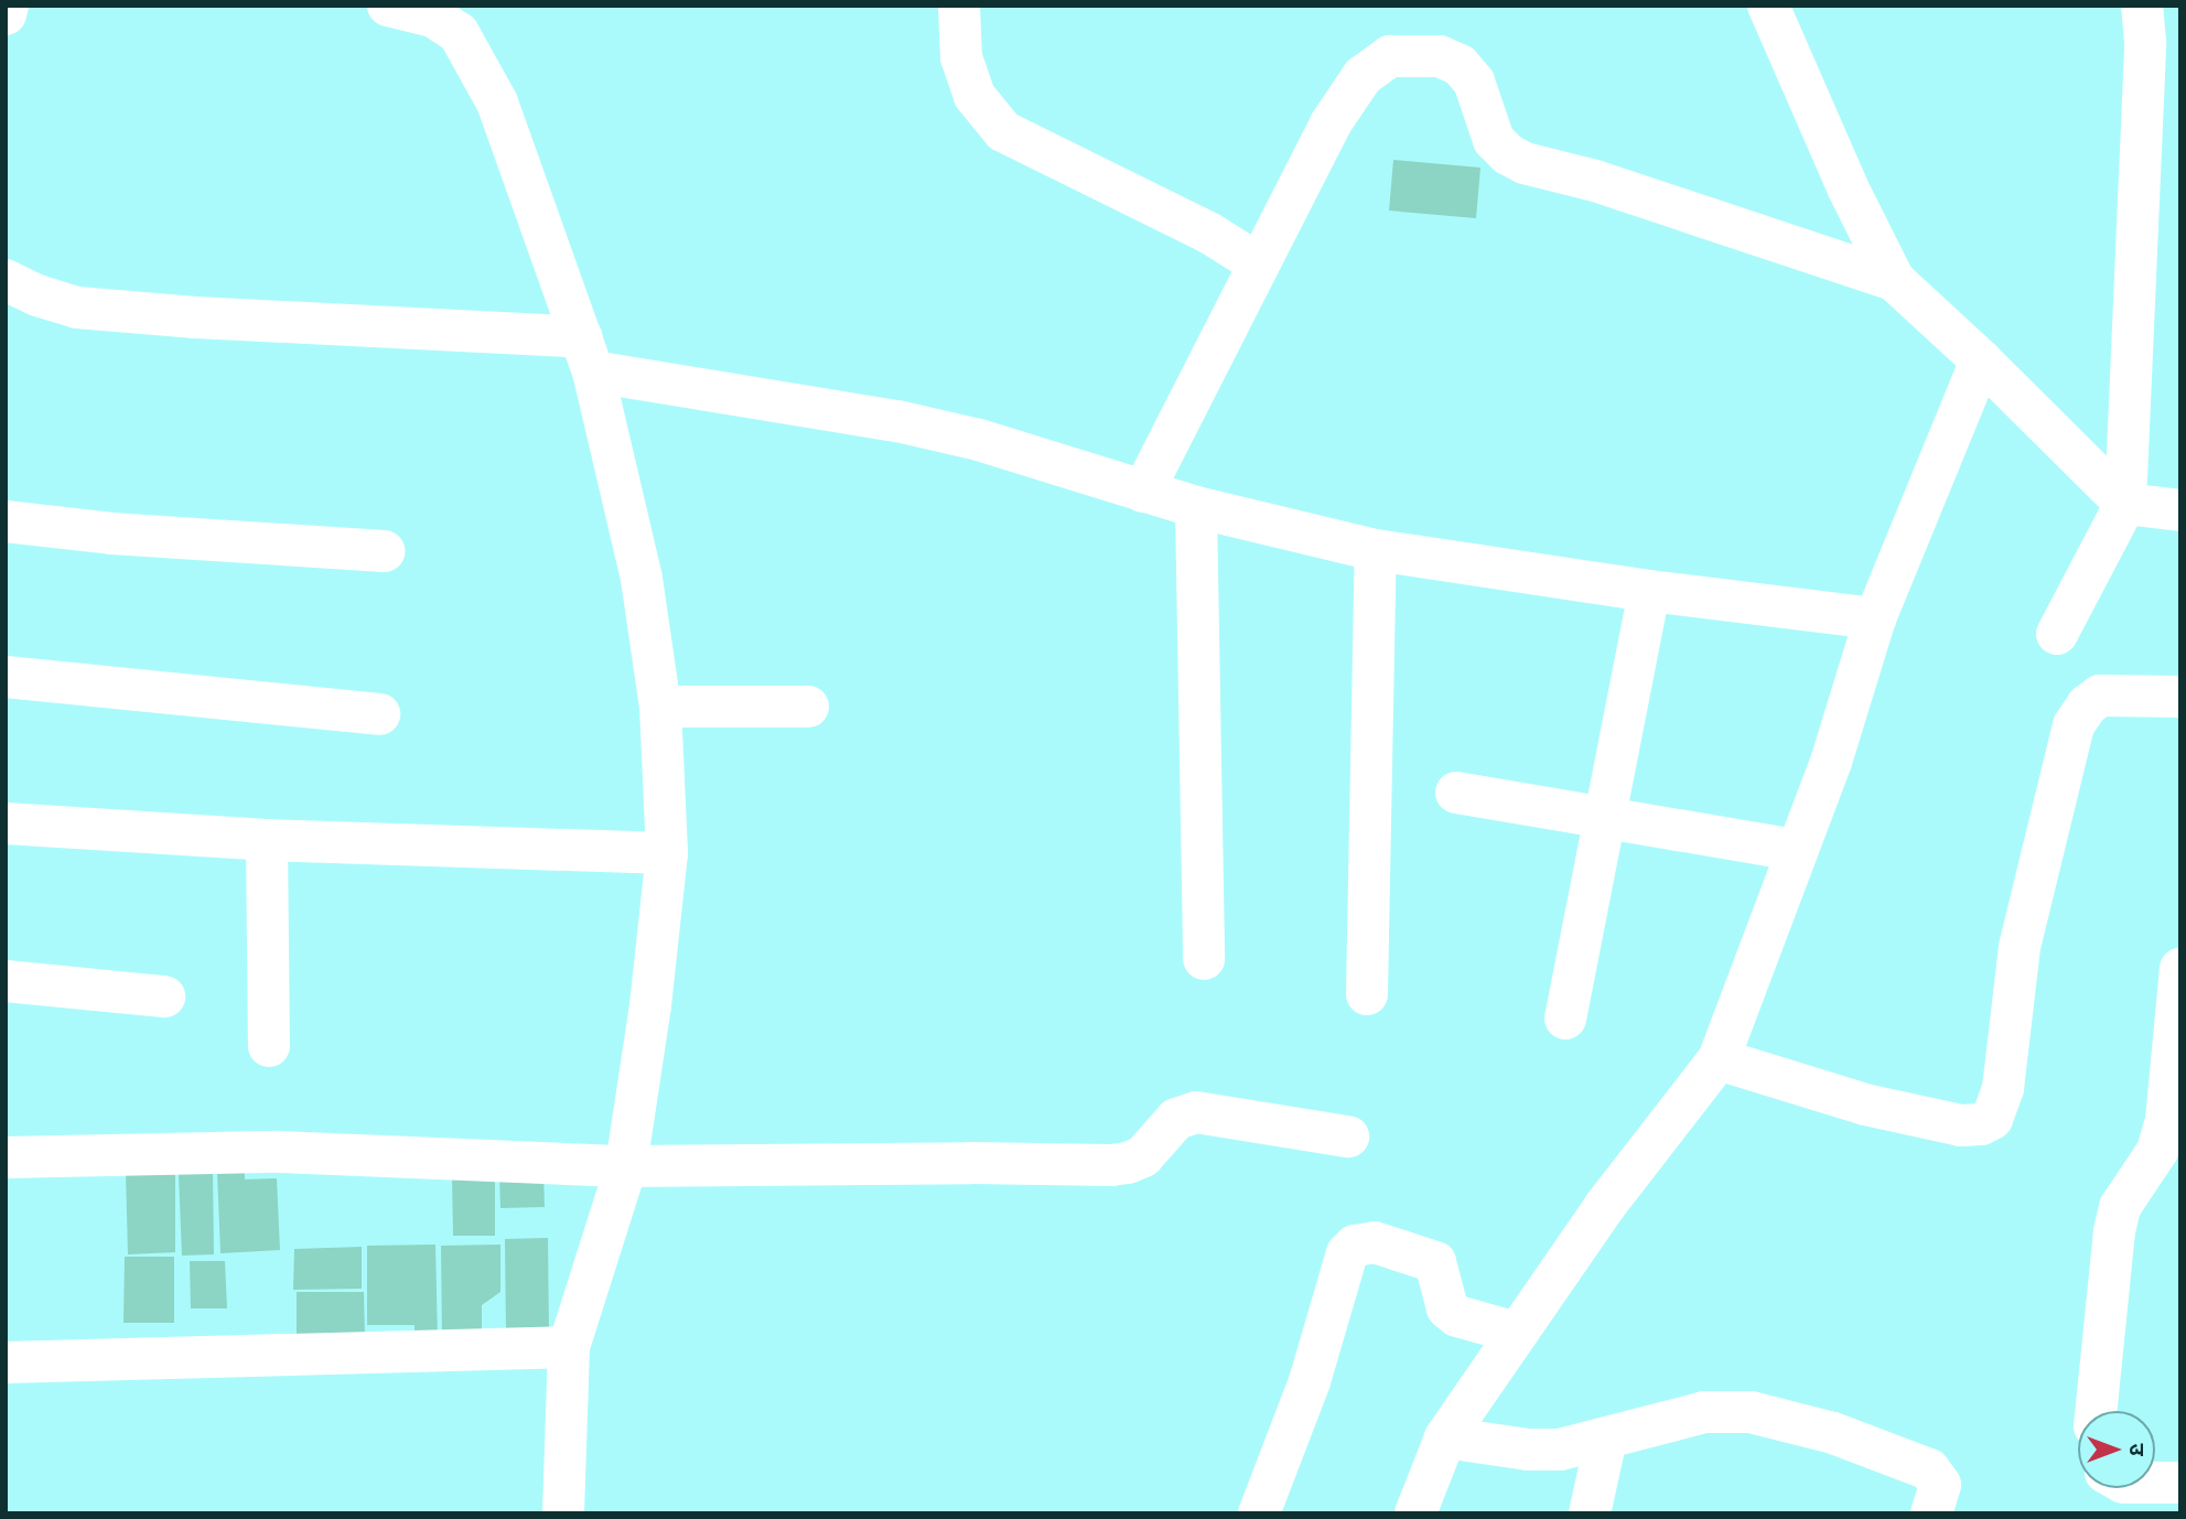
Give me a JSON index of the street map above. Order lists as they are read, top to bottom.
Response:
{
  "north": "right"
}
